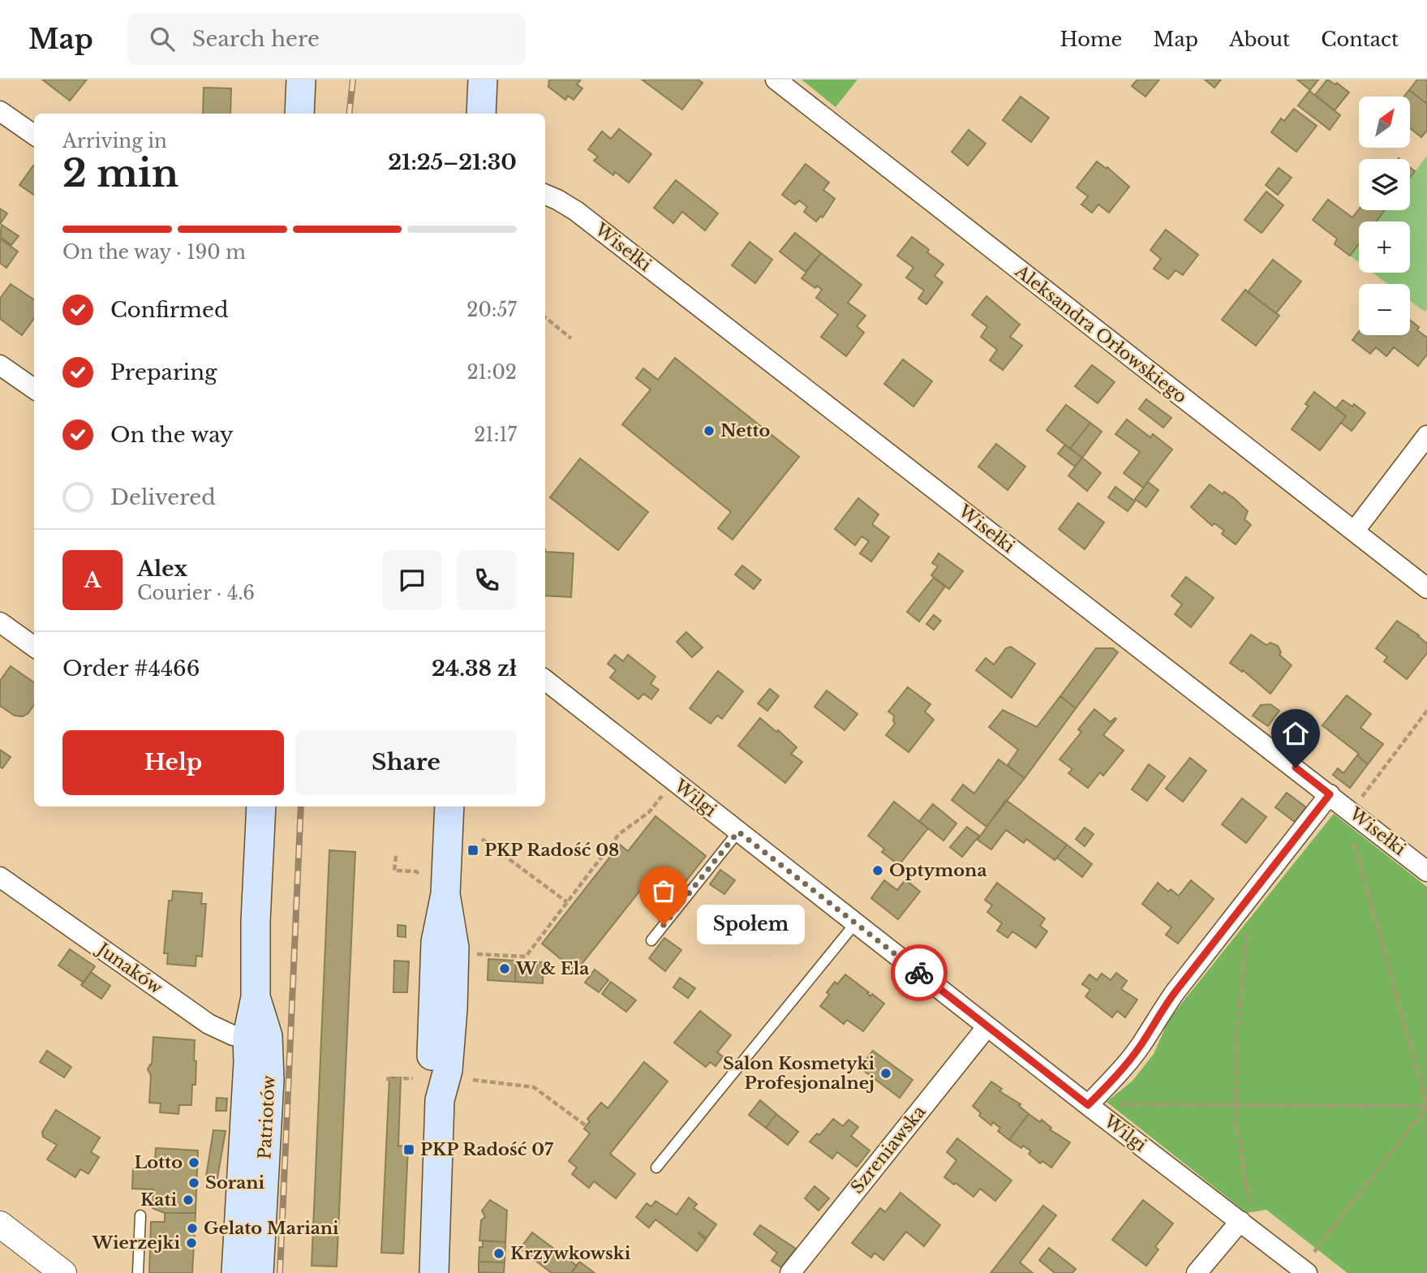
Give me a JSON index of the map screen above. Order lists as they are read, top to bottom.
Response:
{
  "streets": {
    "main road": ["Patriotów"],
    "street": [
      "Wisełki",
      "Aleksandra Orłowskiego",
      "Wilgi",
      "Junaków",
      "Szreniawska"
    ]
  },
  "crossings": [
    ["Wilgi", "Szreniawska"],
    ["Junaków", "Patriotów"]
  ],
  "places": {
    "other": [
      "Netto",
      "Optymona",
      "Społem",
      "W & Ela",
      "Salon Kosmetyki Profesjonalnej",
      "Lotto",
      "Sorani",
      "Kati",
      "Gelato Mariani",
      "Wierzejki",
      "Krzywkowski"
    ],
    "transit": ["PKP Radość 08", "PKP Radość 07"]
  },
  "north": "top right",
  "page": {
    "header": "Map",
    "search": "Search here",
    "nav": [
      "Home",
      "Map",
      "About",
      "Contact"
    ],
    "map_buttons": ["+", "−"],
    "heading": ["2 min", "Arriving in", "21:25–21:30"],
    "panel": [
      "Alex",
      "Courier · 4.6",
      "Order #4466",
      "24.38 zł"
    ],
    "bar": "On the way · 190 m",
    "list": [
      ["Confirmed", "20:57"],
      ["Preparing", "21:02"],
      ["On the way", "21:17"],
      "Delivered"
    ],
    "round": "A",
    "buttons": ["Help", "Share"],
    "bubble": "Społem"
  }
}
